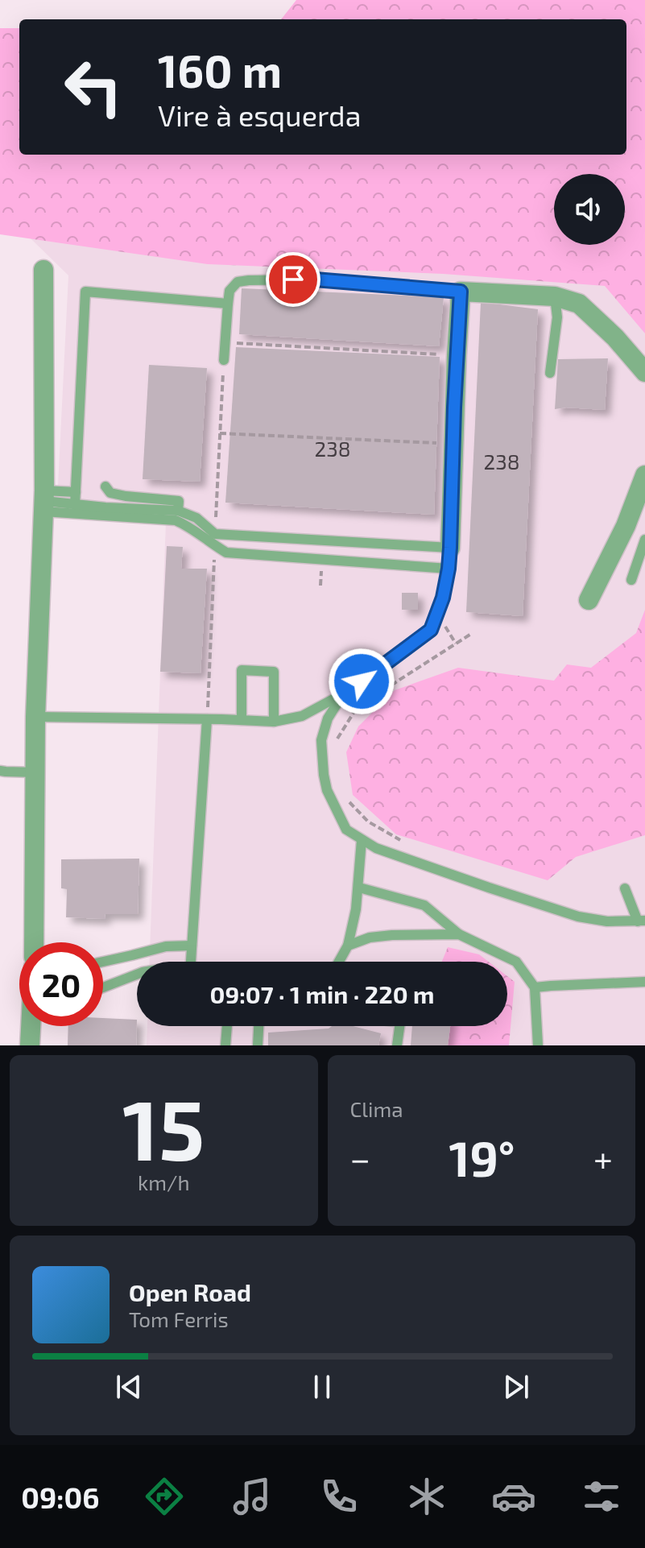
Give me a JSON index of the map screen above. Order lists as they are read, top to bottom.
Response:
{
  "house_numbers": ["238", "238"],
  "page": {
    "turn": ["160 m", "Vire à esquerda"],
    "limit": "20",
    "trip": "09:07 · 1 min · 220 m",
    "tile": [
      ["15", "km/h"],
      "Clima"
    ],
    "heat": ["−", "19°", "+"],
    "song": ["Open Road", "Tom Ferris"],
    "tabs": "09:06"
  }
}
